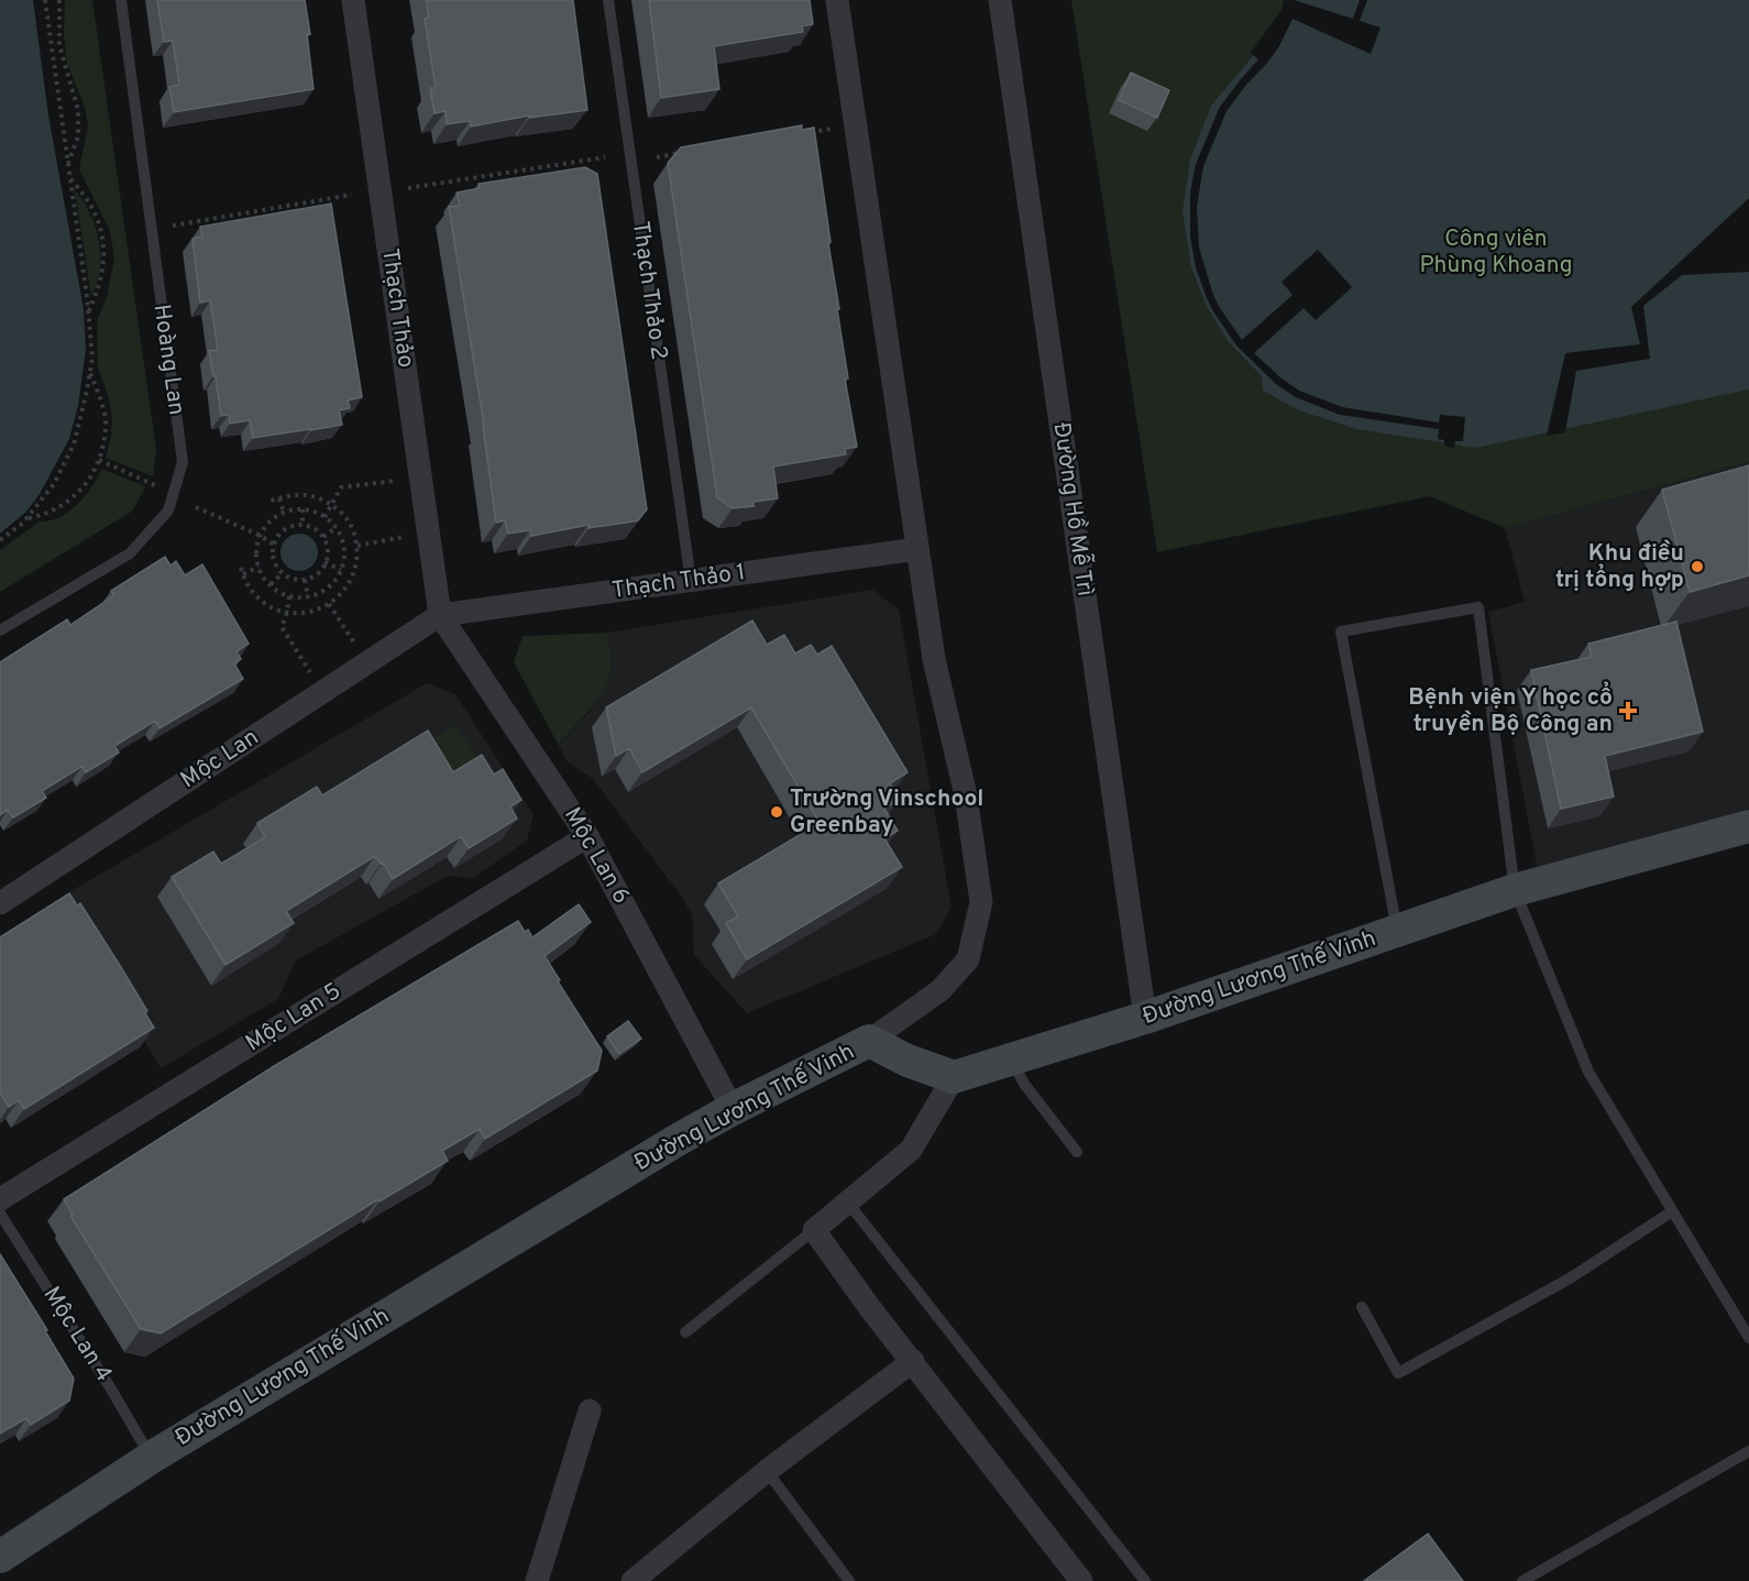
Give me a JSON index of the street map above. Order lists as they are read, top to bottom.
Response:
{
  "streets": {
    "street": [
      "Thạch Thảo",
      "Đường Hồ Mễ Trì",
      "Thạch Thảo 1",
      "Mộc Lan",
      "Mộc Lan 6",
      "Đường Lương Thế Vinh",
      "Mộc Lan 5"
    ],
    "lane": ["Thạch Thảo 2", "Hoàng Lan", "Mộc Lan 4"]
  },
  "crossings": [
    ["Thạch Thảo 2", "Thạch Thảo 1"],
    ["Thạch Thảo", "Thạch Thảo 1"],
    ["Thạch Thảo", "Mộc Lan"],
    ["Thạch Thảo", "Mộc Lan 6"],
    ["Đường Hồ Mễ Trì", "Đường Lương Thế Vinh"],
    ["Thạch Thảo 1", "Mộc Lan"],
    ["Thạch Thảo 1", "Mộc Lan 6"],
    ["Mộc Lan", "Mộc Lan 6"],
    ["Mộc Lan 6", "Đường Lương Thế Vinh"],
    ["Mộc Lan 6", "Mộc Lan 5"],
    ["Đường Lương Thế Vinh", "Mộc Lan 4"]
  ],
  "parks": ["Công viên Phùng Khoang"],
  "places": {
    "other": ["Khu điều trị tổng hợp", "Trường Vinschool Greenbay"],
    "health": ["Bệnh viện Y học cổ truyền Bộ Công an"]
  }
}
